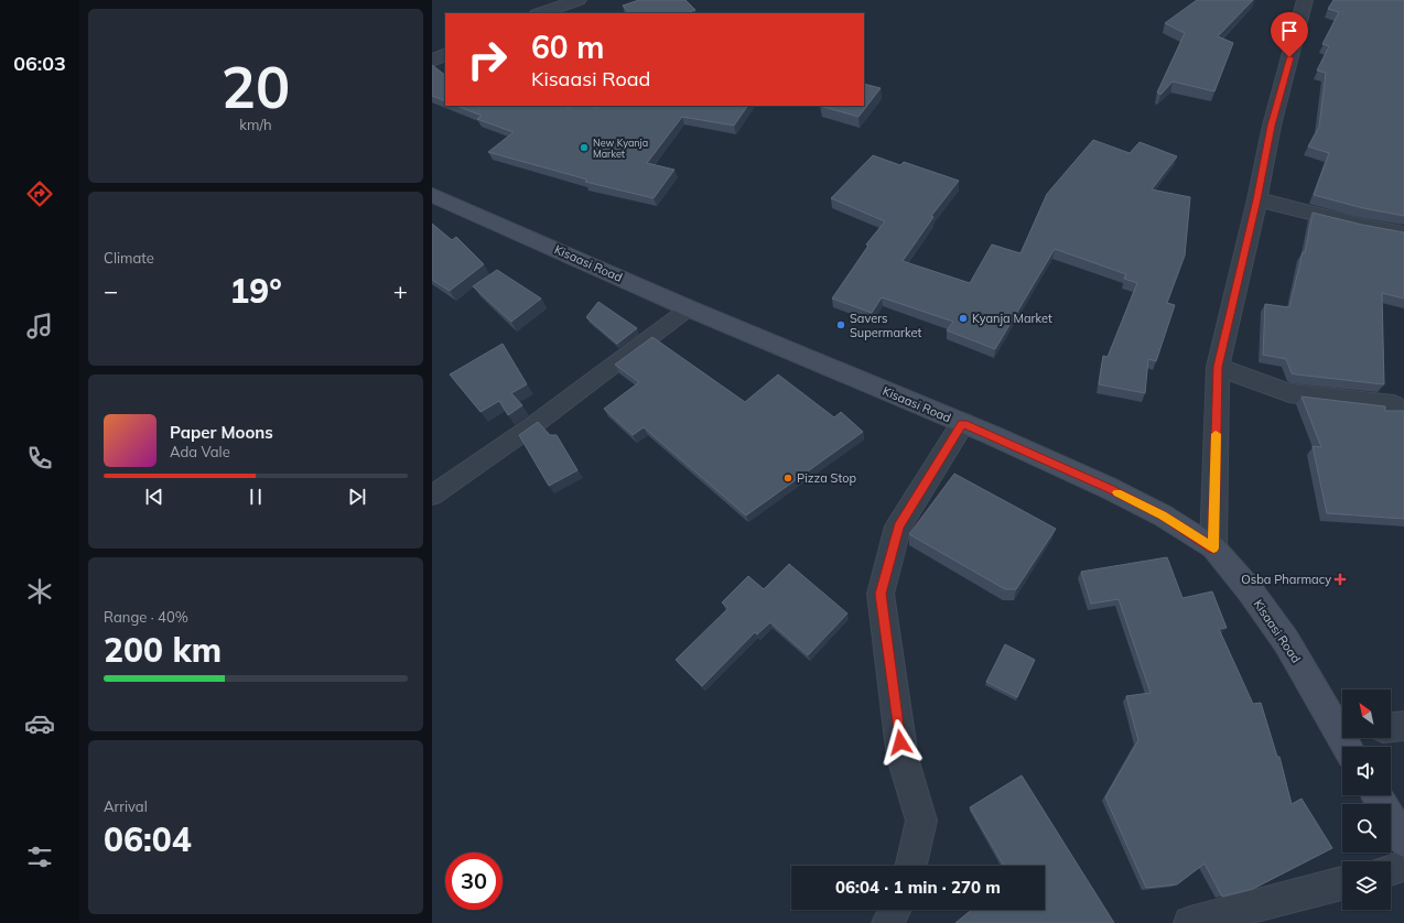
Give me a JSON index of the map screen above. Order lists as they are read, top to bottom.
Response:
{
  "streets": {
    "main road": ["Kisaasi Road"]
  },
  "places": {
    "other": [
      "New Kyanja Market",
      "Kyanja Market",
      "Savers Supermarket",
      "Pizza Stop"
    ],
    "health": ["Osba Pharmacy"]
  },
  "north": "top left",
  "page": {
    "tabs": "06:03",
    "tile": [
      ["20", "km/h"],
      "Climate",
      ["Range · 40%", "200 km"],
      ["Arrival", "06:04"]
    ],
    "turn": ["60 m", "Kisaasi Road"],
    "heat": ["−", "19°", "+"],
    "song": ["Paper Moons", "Ada Vale"],
    "limit": "30",
    "trip": "06:04 · 1 min · 270 m"
  }
}
